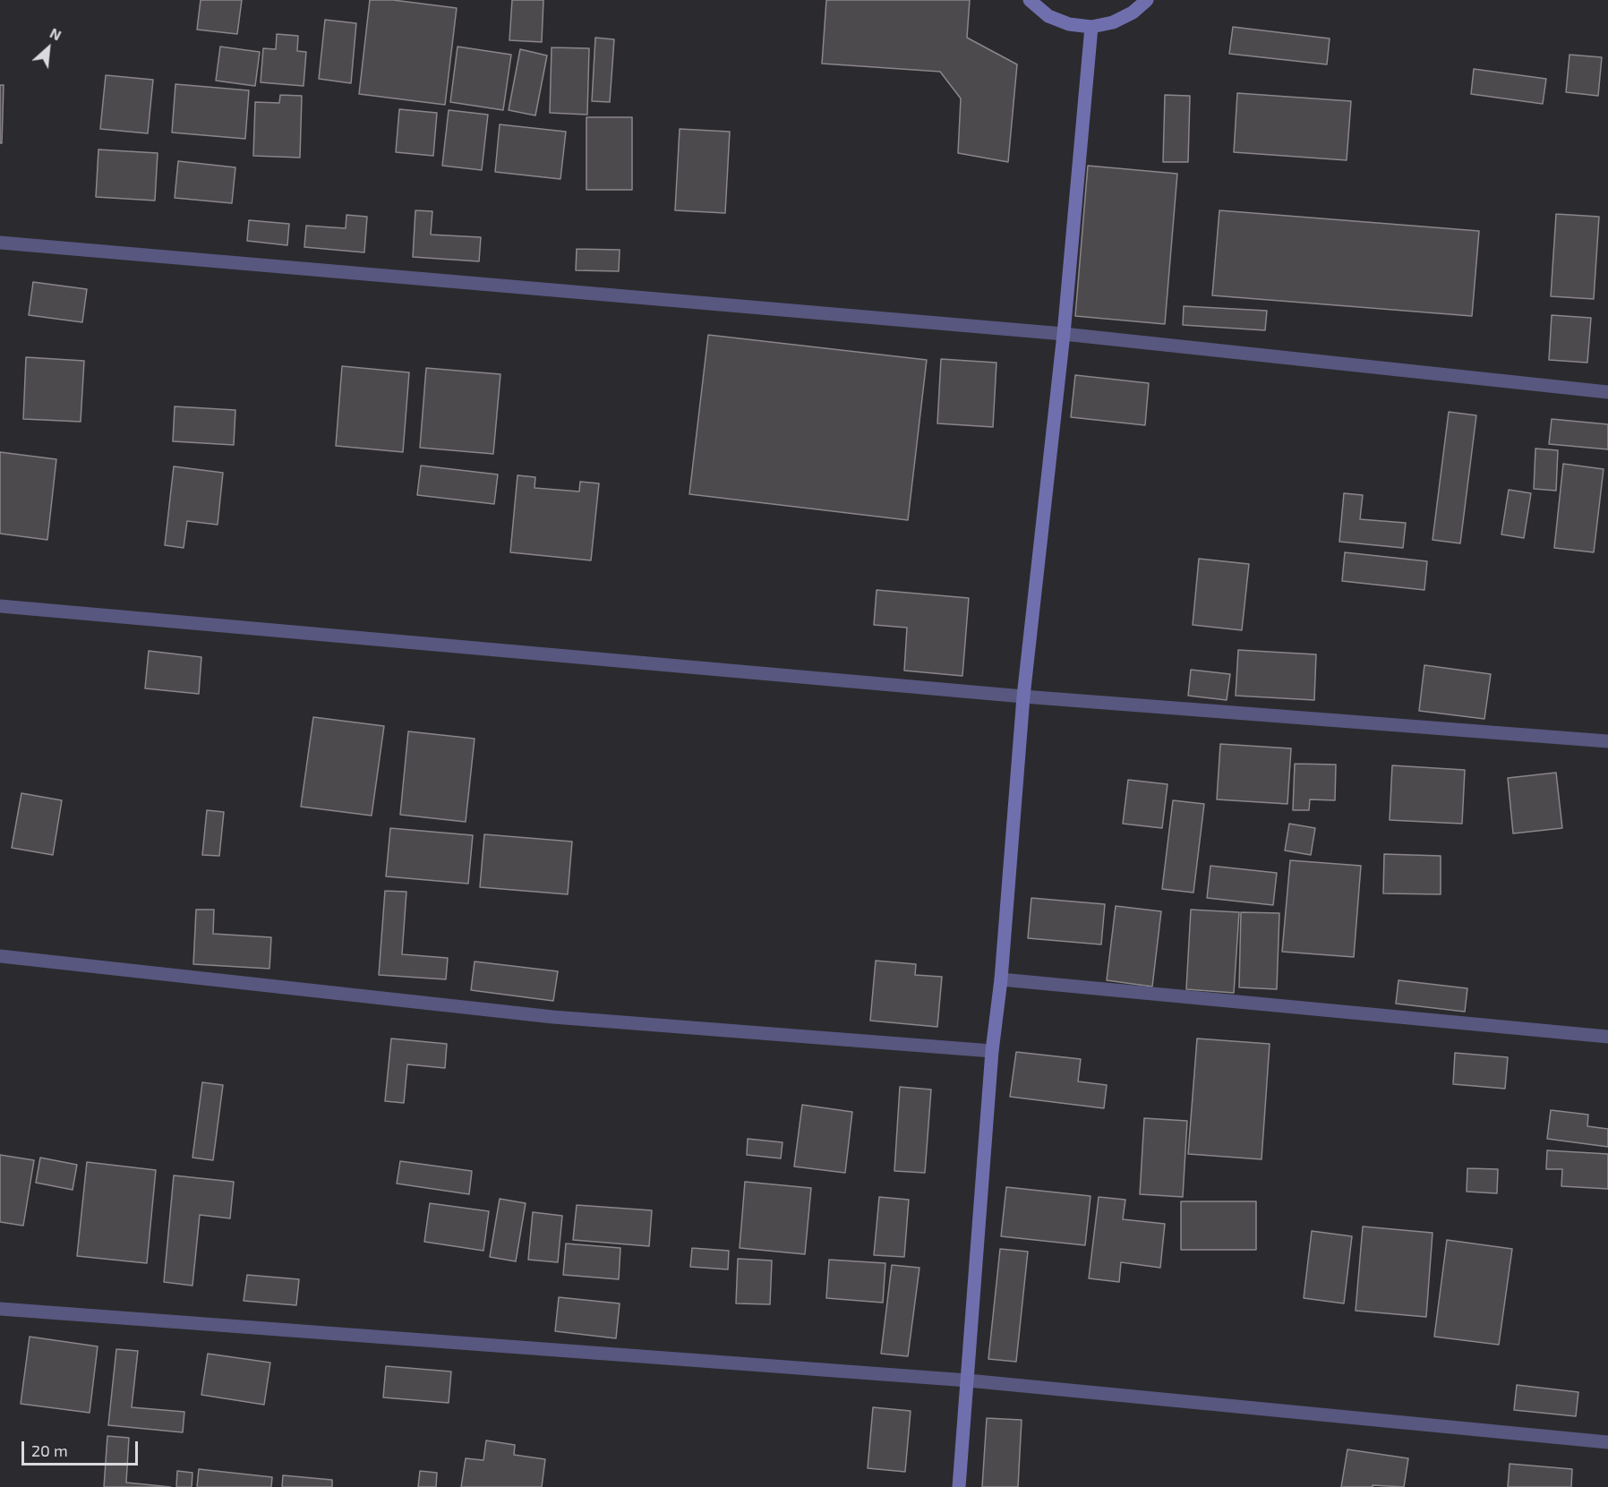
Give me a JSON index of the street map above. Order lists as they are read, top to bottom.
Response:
{
  "scale_bar": "20 m",
  "north": "top right"
}
